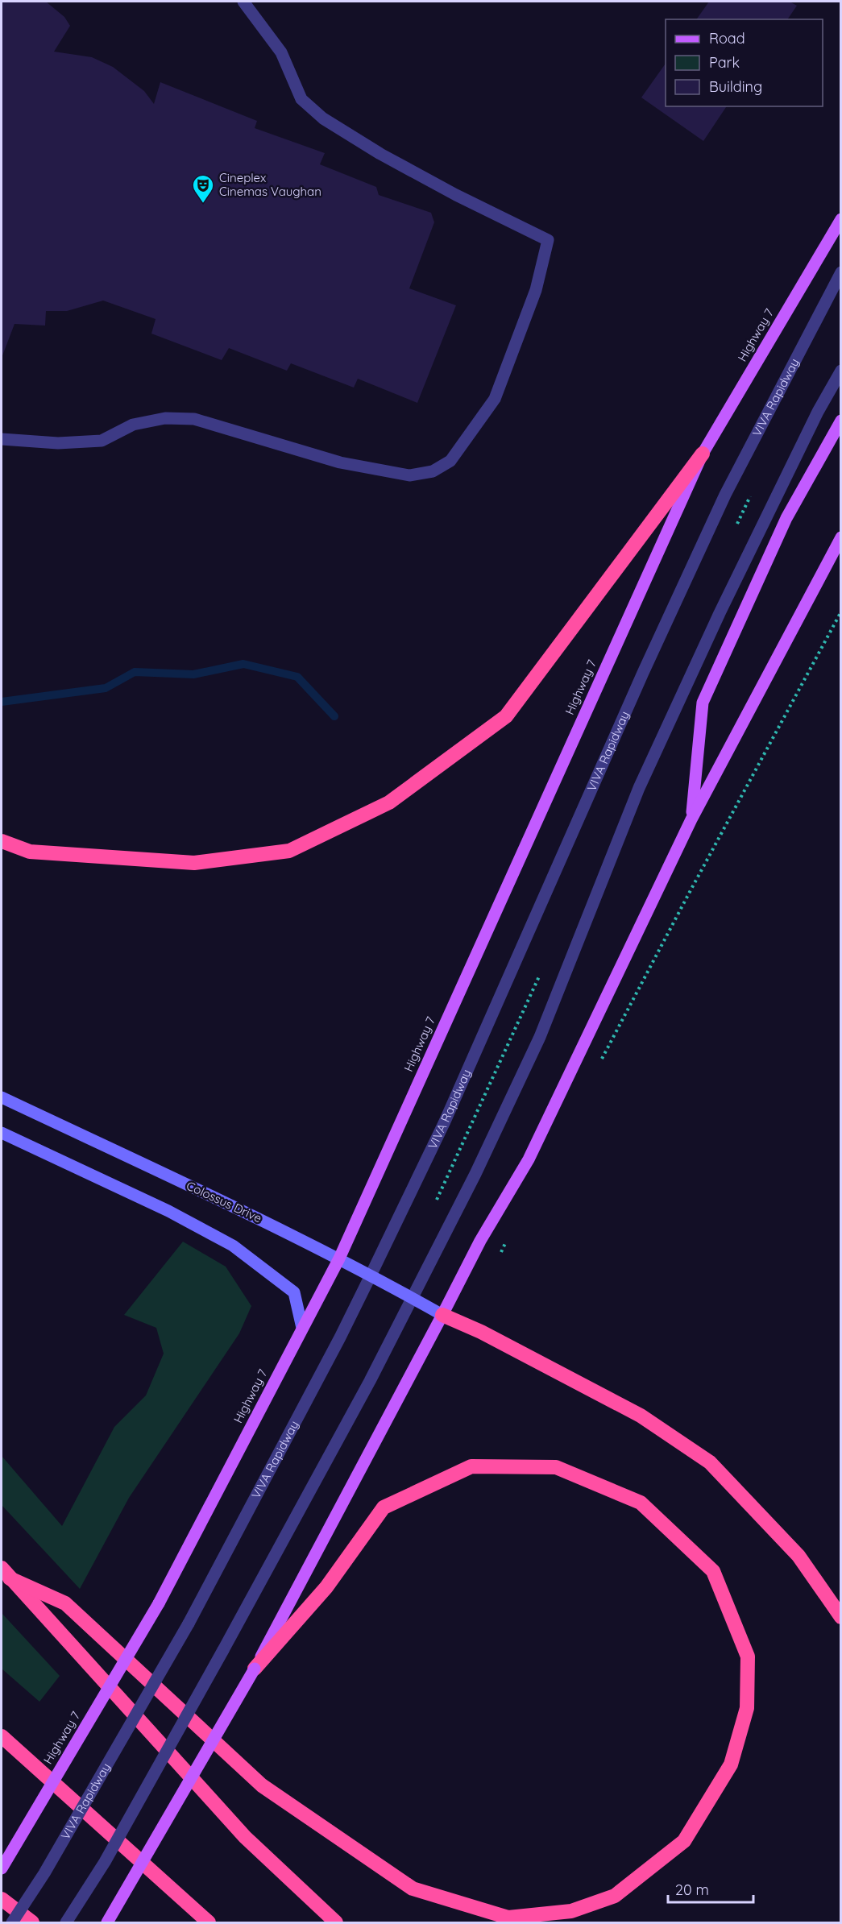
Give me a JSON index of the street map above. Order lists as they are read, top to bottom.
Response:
{
  "streets": {
    "main road": ["Highway 7"],
    "street": ["Colossus Drive"],
    "lane": ["VIVA Rapidway"]
  },
  "crossings": [
    ["Highway 7", "Colossus Drive"],
    ["VIVA Rapidway", "Colossus Drive"]
  ],
  "places": {
    "theatre": ["Cineplex Cinemas Vaughan"]
  },
  "legend": ["Road", "Park", "Building"],
  "scale_bar": "20 m"
}
